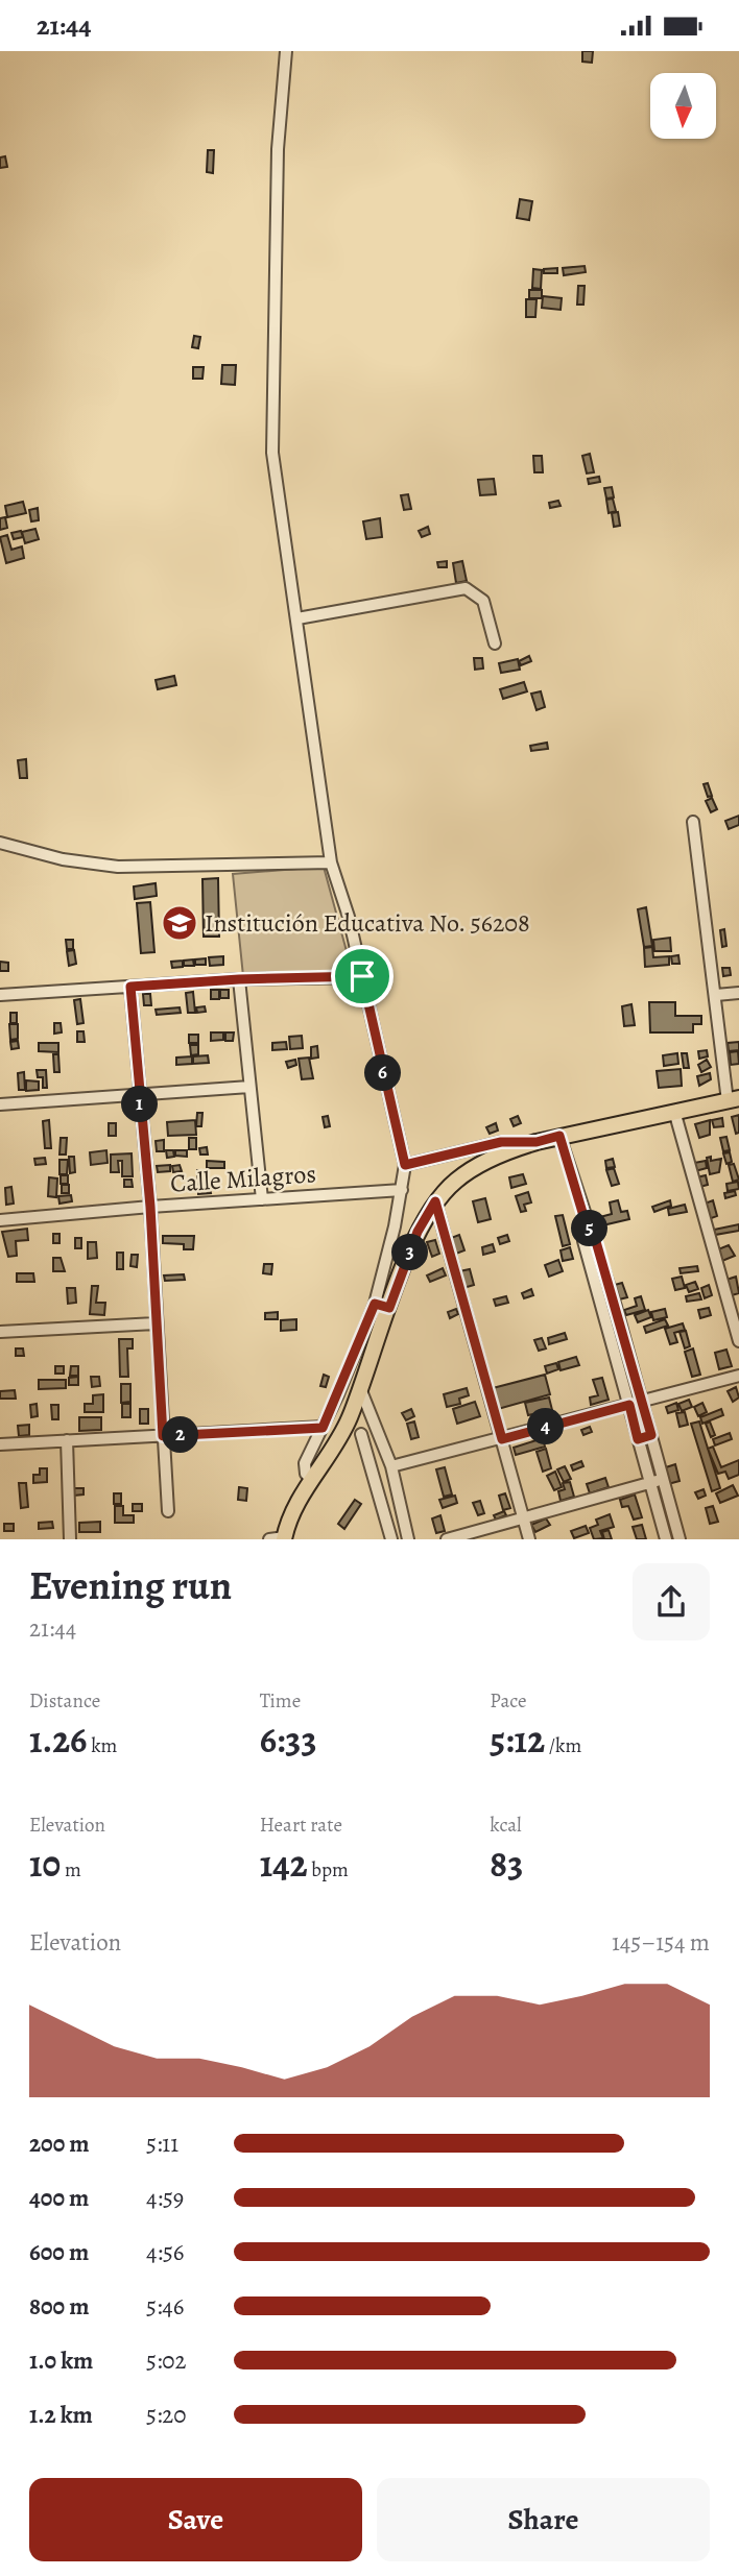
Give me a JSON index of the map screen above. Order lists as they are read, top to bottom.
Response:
{
  "streets": {
    "street": ["Calle Milagros"]
  },
  "places": {
    "school or university": ["Institución Educativa No. 56208"]
  },
  "north": "bottom",
  "page": {
    "status": "21:44",
    "pins": [
      "6",
      "1",
      "5",
      "3",
      "4",
      "2"
    ],
    "heading": ["Evening run", "21:44"],
    "stats": [
      ["Distance", "1.26 km"],
      ["Time", "6:33"],
      ["Pace", "5:12 /km"],
      ["Elevation", "10 m"],
      ["Heart rate", "142 bpm"],
      ["kcal", "83"]
    ],
    "chart": ["Elevation", "145–154 m"],
    "list": [
      {
        "name": "200 m",
        "note": "5:11"
      },
      {
        "name": "400 m",
        "note": "4:59"
      },
      {
        "name": "600 m",
        "note": "4:56"
      },
      {
        "name": "800 m",
        "note": "5:46"
      },
      {
        "name": "1.0 km",
        "note": "5:02"
      },
      {
        "name": "1.2 km",
        "note": "5:20"
      }
    ],
    "buttons": ["Save", "Share"]
  }
}
